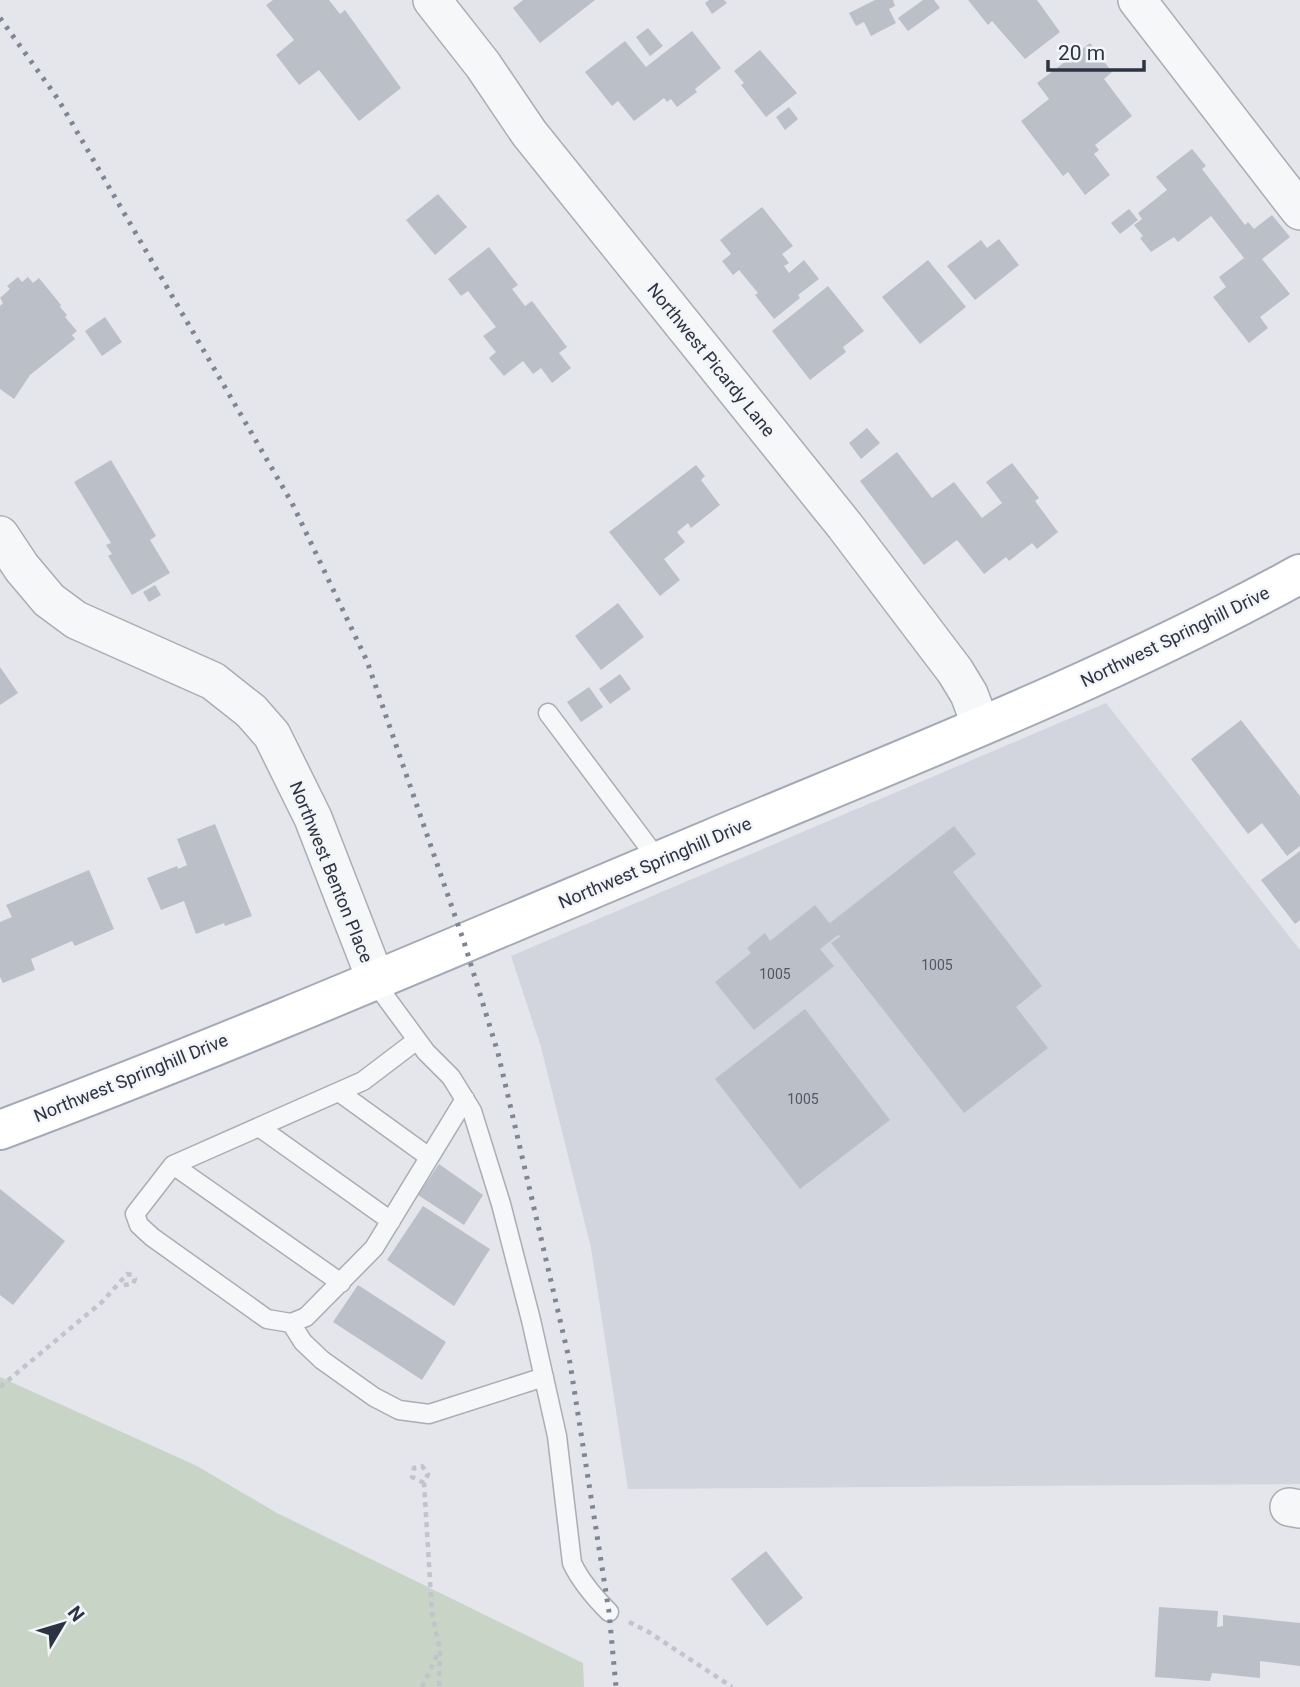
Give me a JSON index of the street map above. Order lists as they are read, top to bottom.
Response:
{
  "streets": {
    "main road": ["Northwest Springhill Drive"],
    "street": ["Northwest Picardy Lane", "Northwest Benton Place"]
  },
  "crossings": [
    ["Northwest Picardy Lane", "Northwest Springhill Drive"],
    ["Northwest Springhill Drive", "Northwest Benton Place"]
  ],
  "house_numbers": ["1005", "1005", "1005"],
  "scale_bar": "20 m",
  "north": "top right"
}
